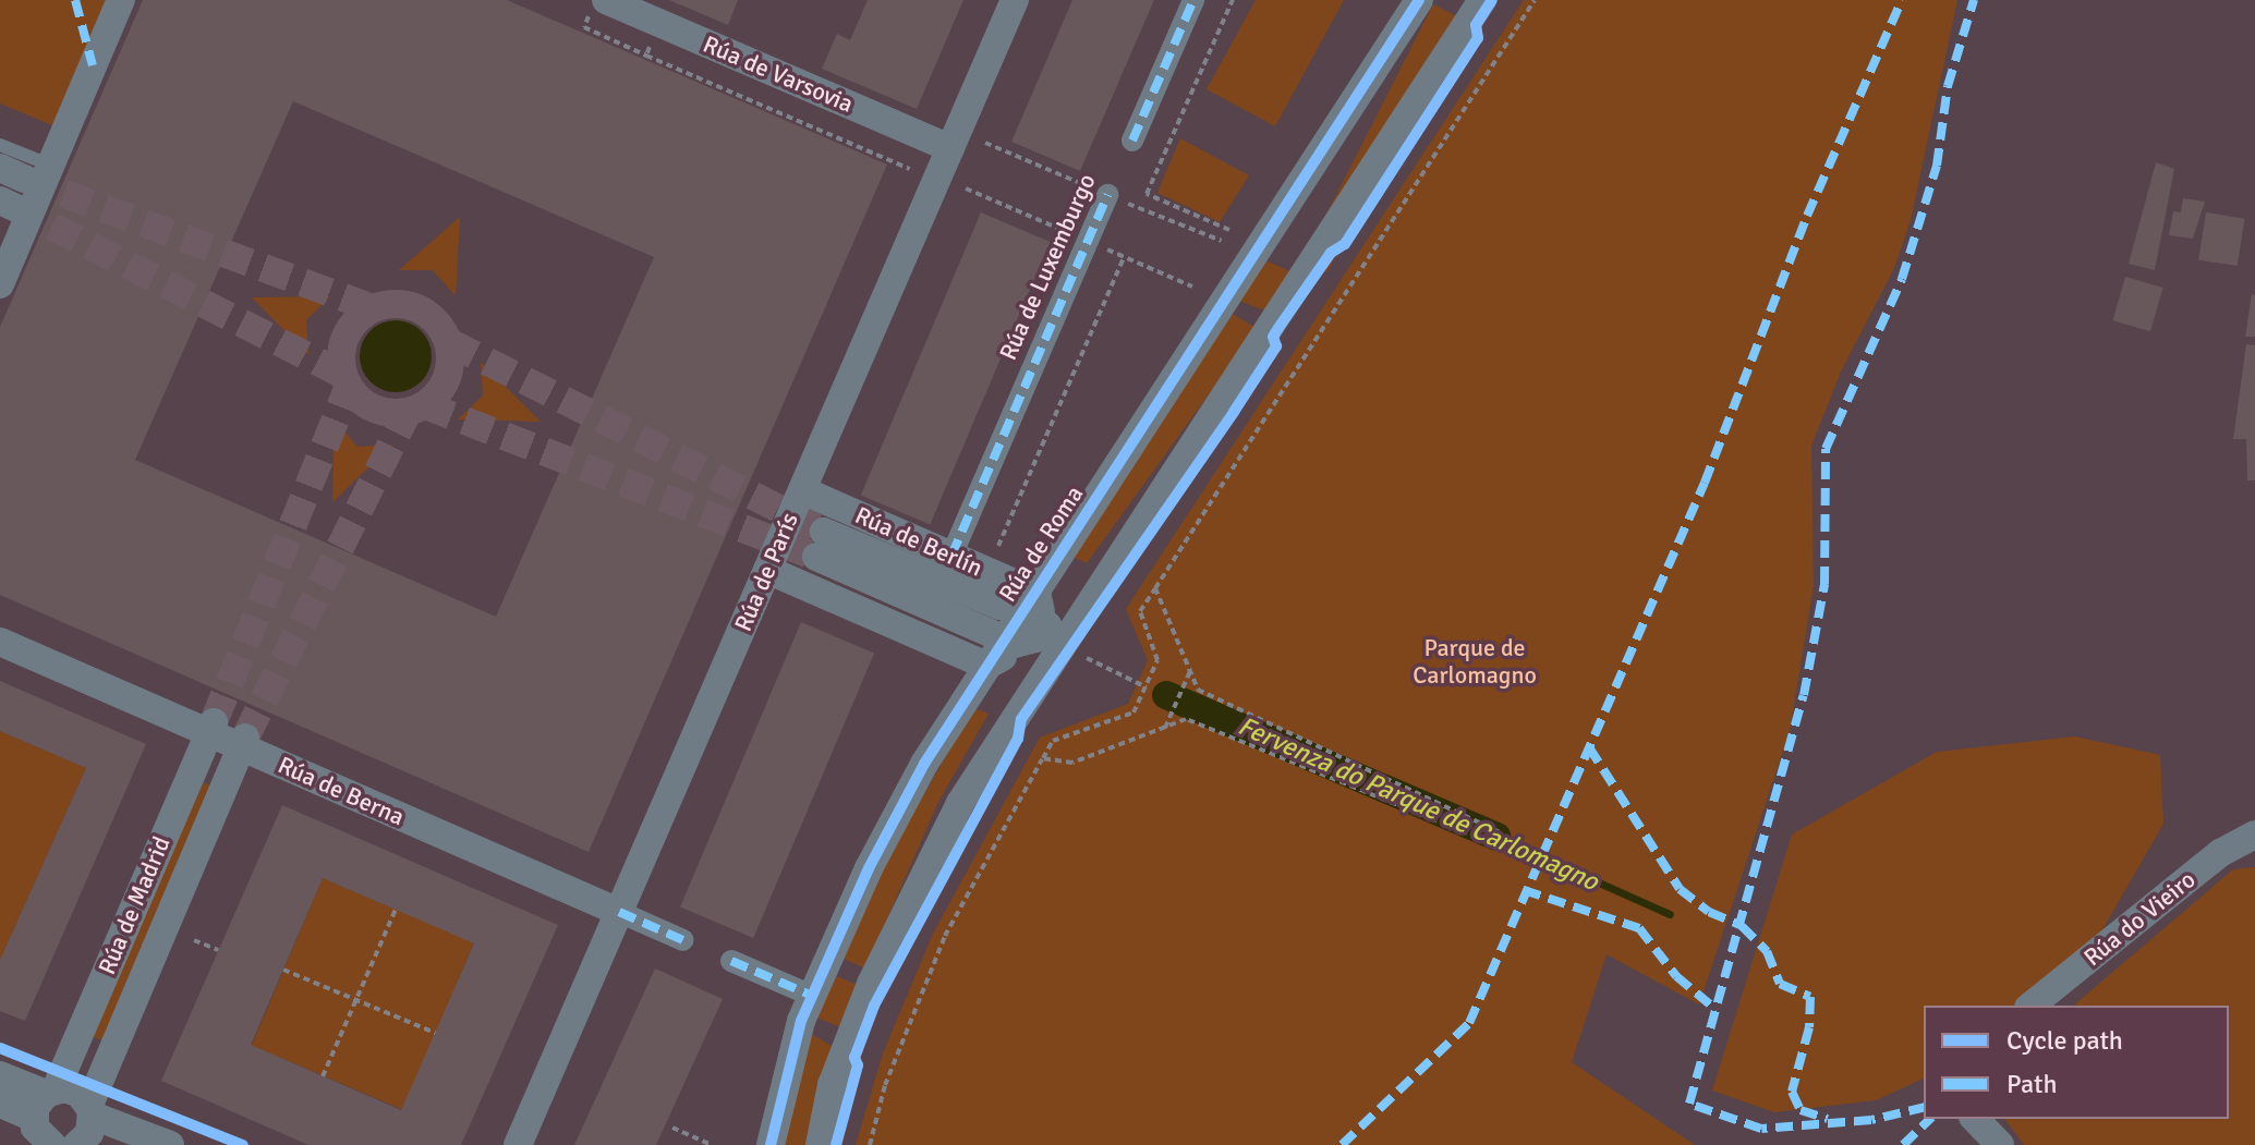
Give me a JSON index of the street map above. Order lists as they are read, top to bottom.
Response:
{
  "streets": {
    "street": [
      "Rúa de Varsovia",
      "Rúa de Luxemburgo",
      "Rúa de Berlín",
      "Rúa de Roma",
      "Rúa de París",
      "Rúa de Berna",
      "Rúa de Madrid",
      "Rúa do Vieiro"
    ]
  },
  "crossings": [
    ["Rúa de Varsovia", "Rúa de París"],
    ["Rúa de Luxemburgo", "Rúa de Berlín"],
    ["Rúa de Berlín", "Rúa de Roma"],
    ["Rúa de Berlín", "Rúa de París"],
    ["Rúa de París", "Rúa de Berna"],
    ["Rúa de Berna", "Rúa de Madrid"]
  ],
  "water": ["Fervenza do Parque de Carlomagno"],
  "parks": ["Parque de Carlomagno"],
  "legend": ["Cycle path", "Path"]
}
